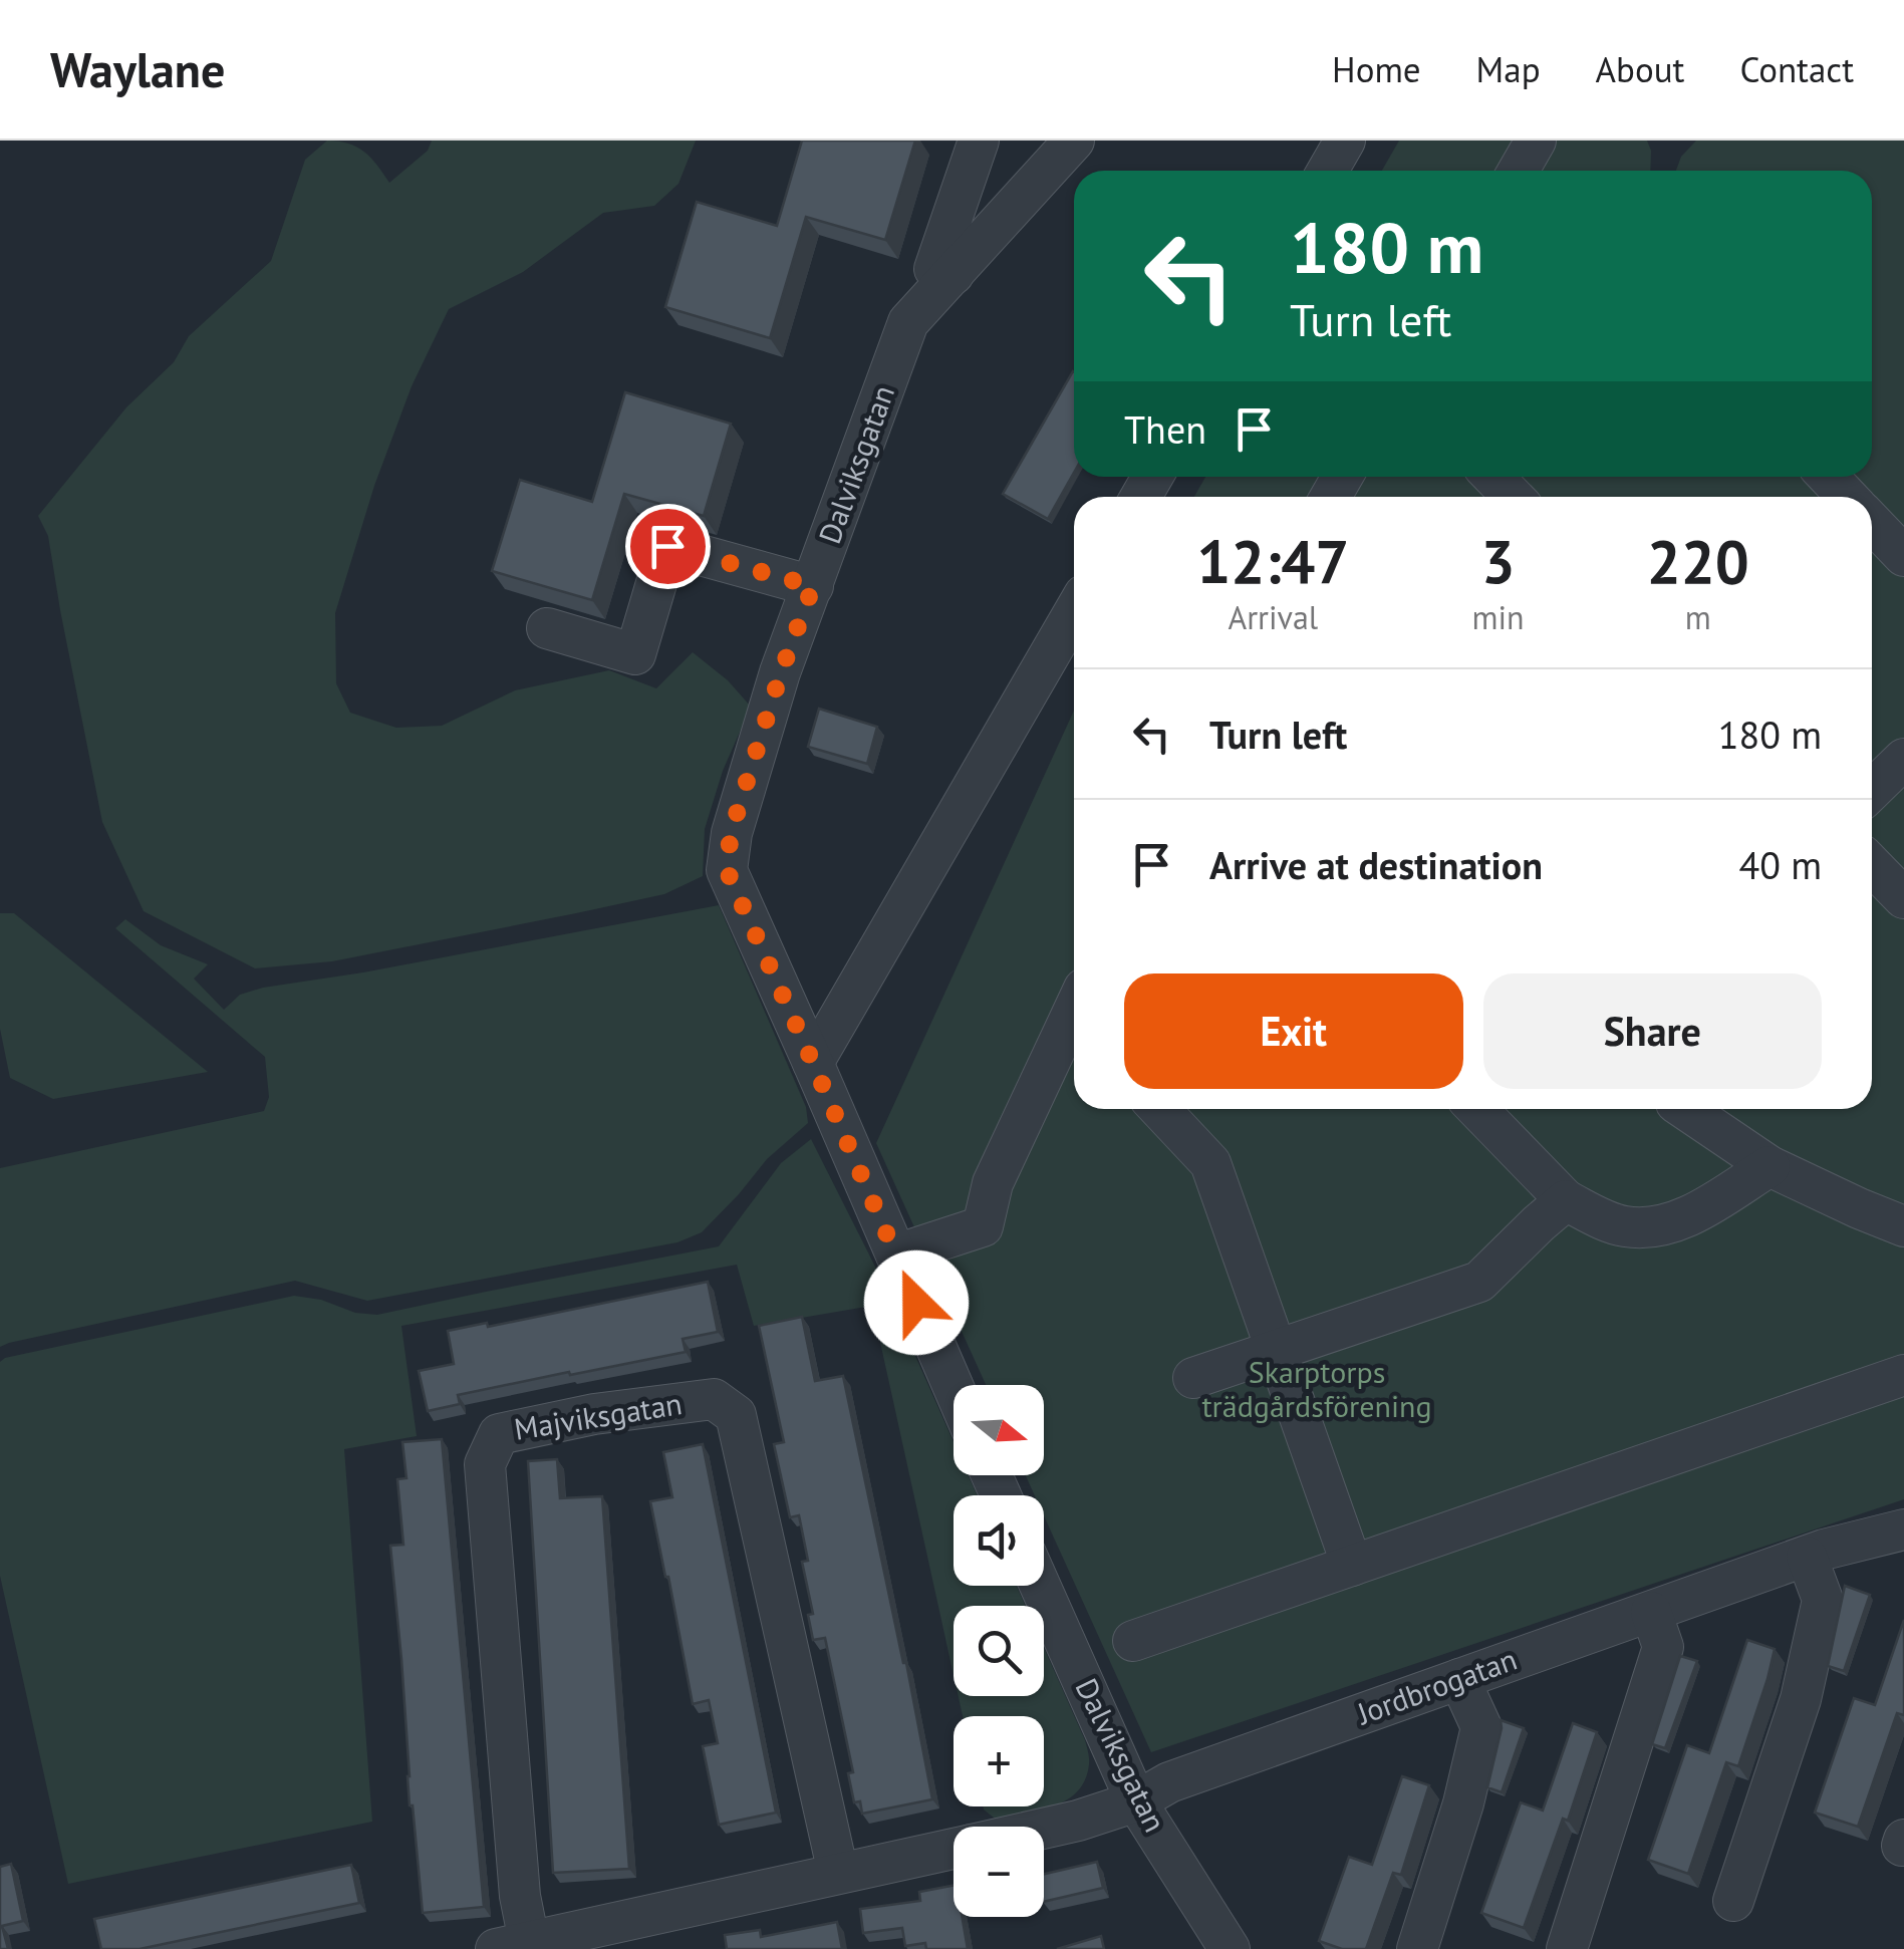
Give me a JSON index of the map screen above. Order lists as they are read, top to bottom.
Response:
{
  "streets": {
    "street": ["Dalviksgatan", "Majviksgatan", "Jordbrogatan"]
  },
  "crossings": [
    ["Dalviksgatan", "Jordbrogatan"],
    ["Majviksgatan", "Jordbrogatan"]
  ],
  "parks": ["Skarptorps trädgårdsförening"],
  "north": "right",
  "page": {
    "header": "Waylane",
    "nav": [
      "Home",
      "Map",
      "About",
      "Contact"
    ],
    "turn": ["180 m", "Turn left"],
    "then": "Then",
    "eta": [
      "12:47",
      "Arrival",
      "3",
      "min",
      "220",
      "m"
    ],
    "list": [
      {
        "name": "Turn left",
        "value": "180 m"
      },
      {
        "name": "Arrive at destination",
        "value": "40 m"
      }
    ],
    "buttons": ["Exit", "Share"],
    "map_buttons": ["+", "−"]
  }
}
